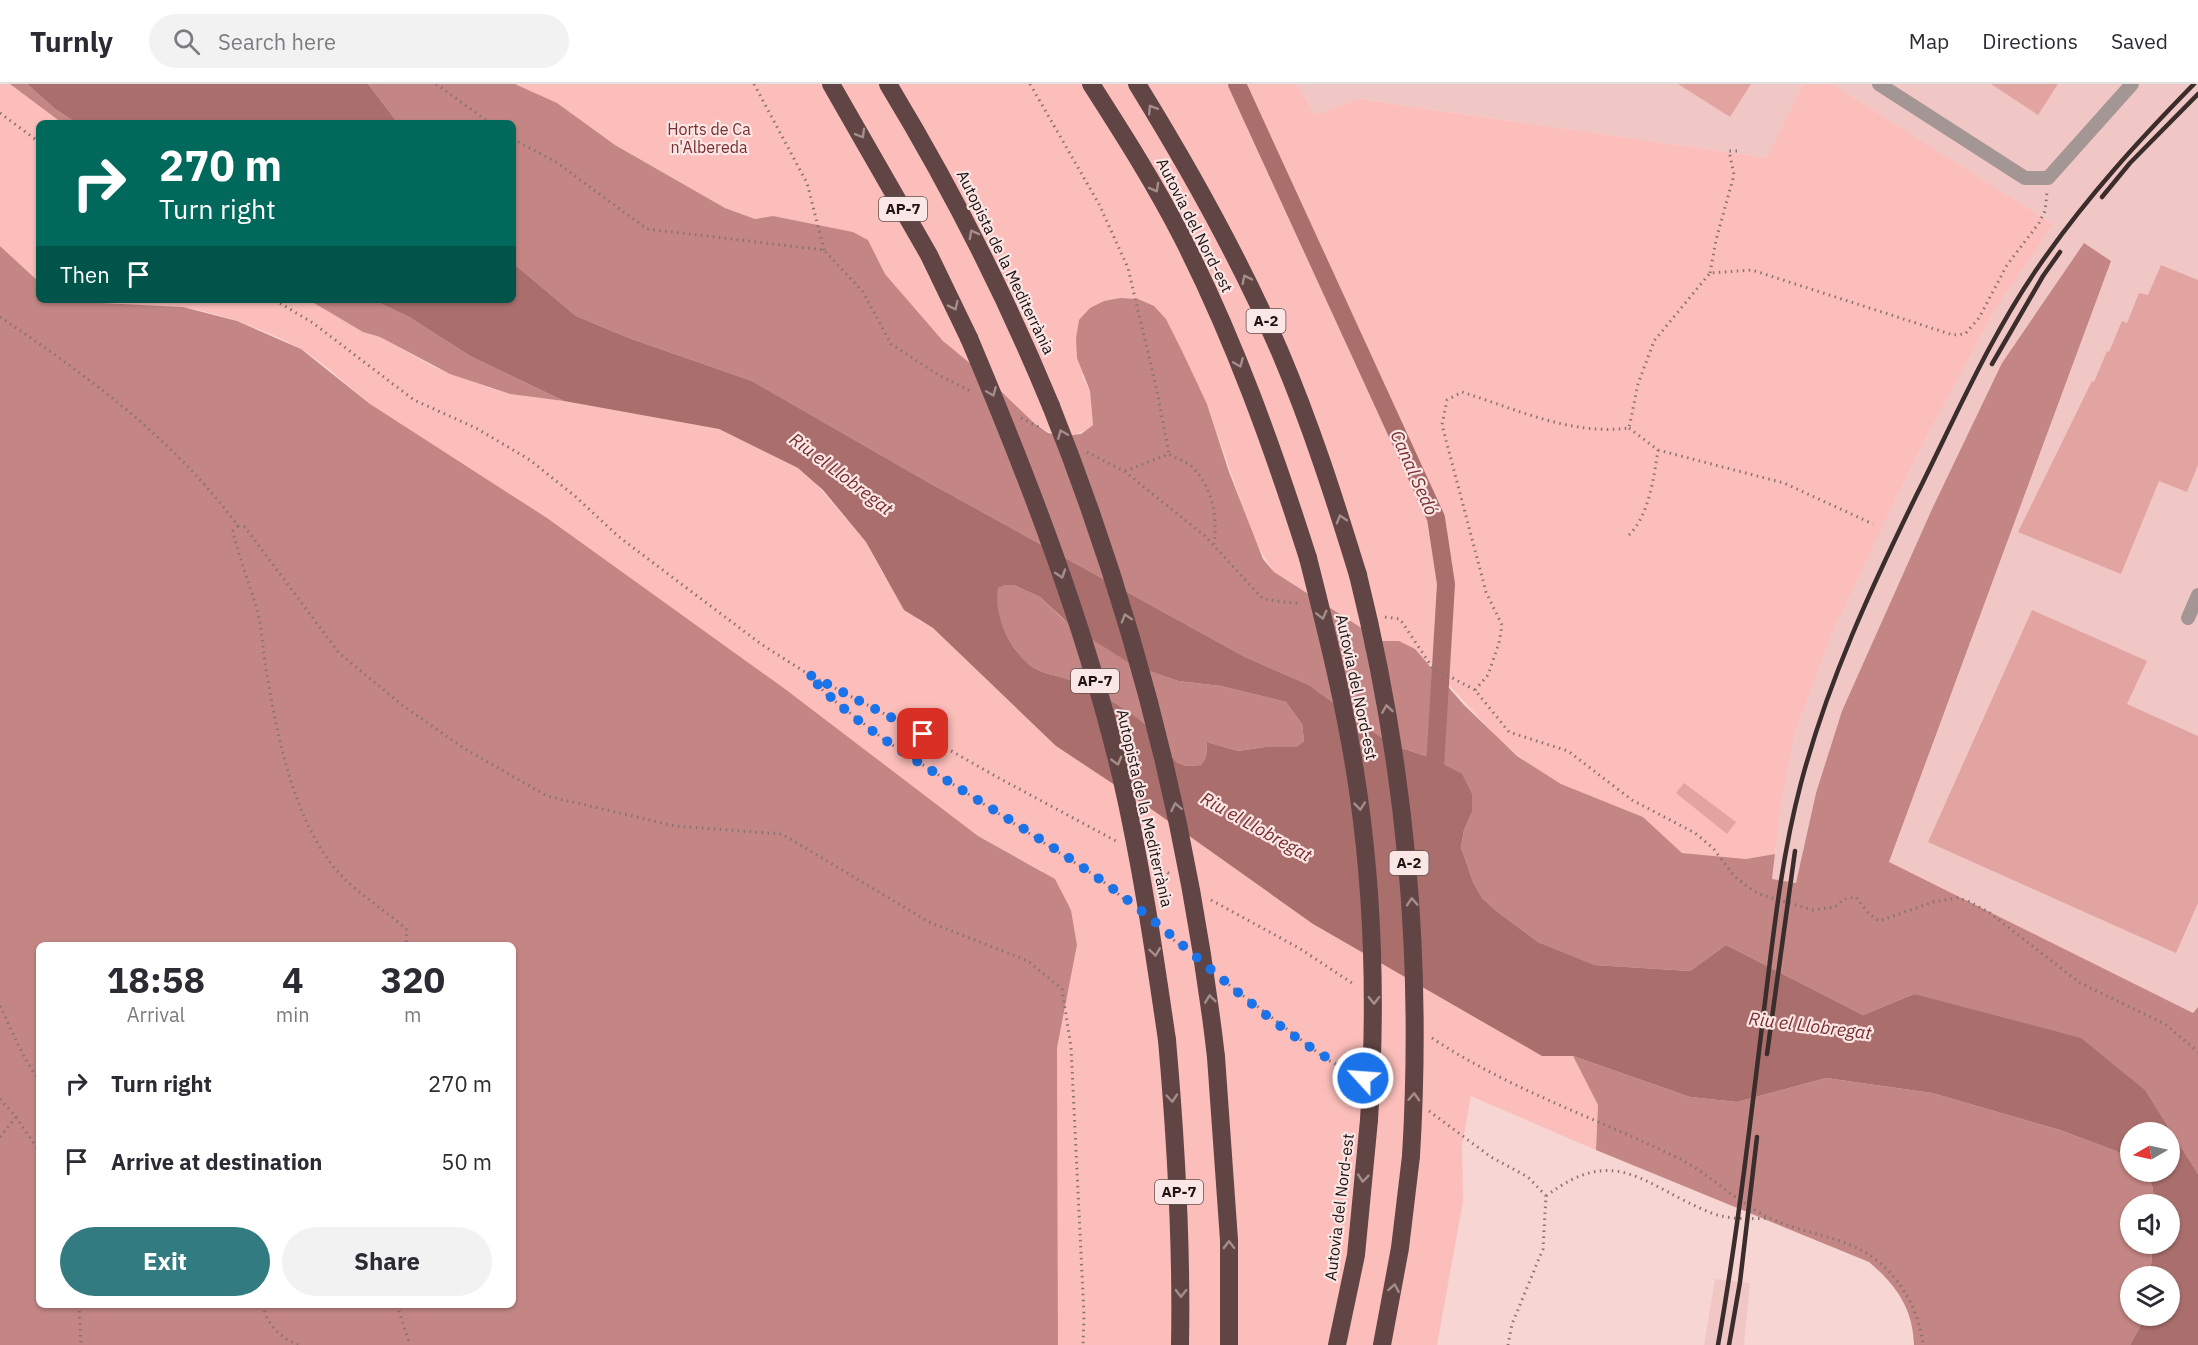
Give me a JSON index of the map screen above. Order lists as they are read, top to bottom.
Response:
{
  "streets": {
    "highway": [
      "AP-7",
      "Autovia del Nord-est",
      "Autopista de la Mediterrània",
      "A-2"
    ]
  },
  "water": ["Canal Sedó", "Riu el Llobregat"],
  "parks": ["Horts de Ca n'Albereda"],
  "north": "left",
  "page": {
    "header": "Turnly",
    "search": "Search here",
    "nav": ["Map", "Directions", "Saved"],
    "turn": ["270 m", "Turn right"],
    "then": "Then",
    "eta": [
      "18:58",
      "Arrival",
      "4",
      "min",
      "320",
      "m"
    ],
    "list": [
      {
        "name": "Turn right",
        "value": "270 m"
      },
      {
        "name": "Arrive at destination",
        "value": "50 m"
      }
    ],
    "buttons": ["Exit", "Share"]
  }
}
